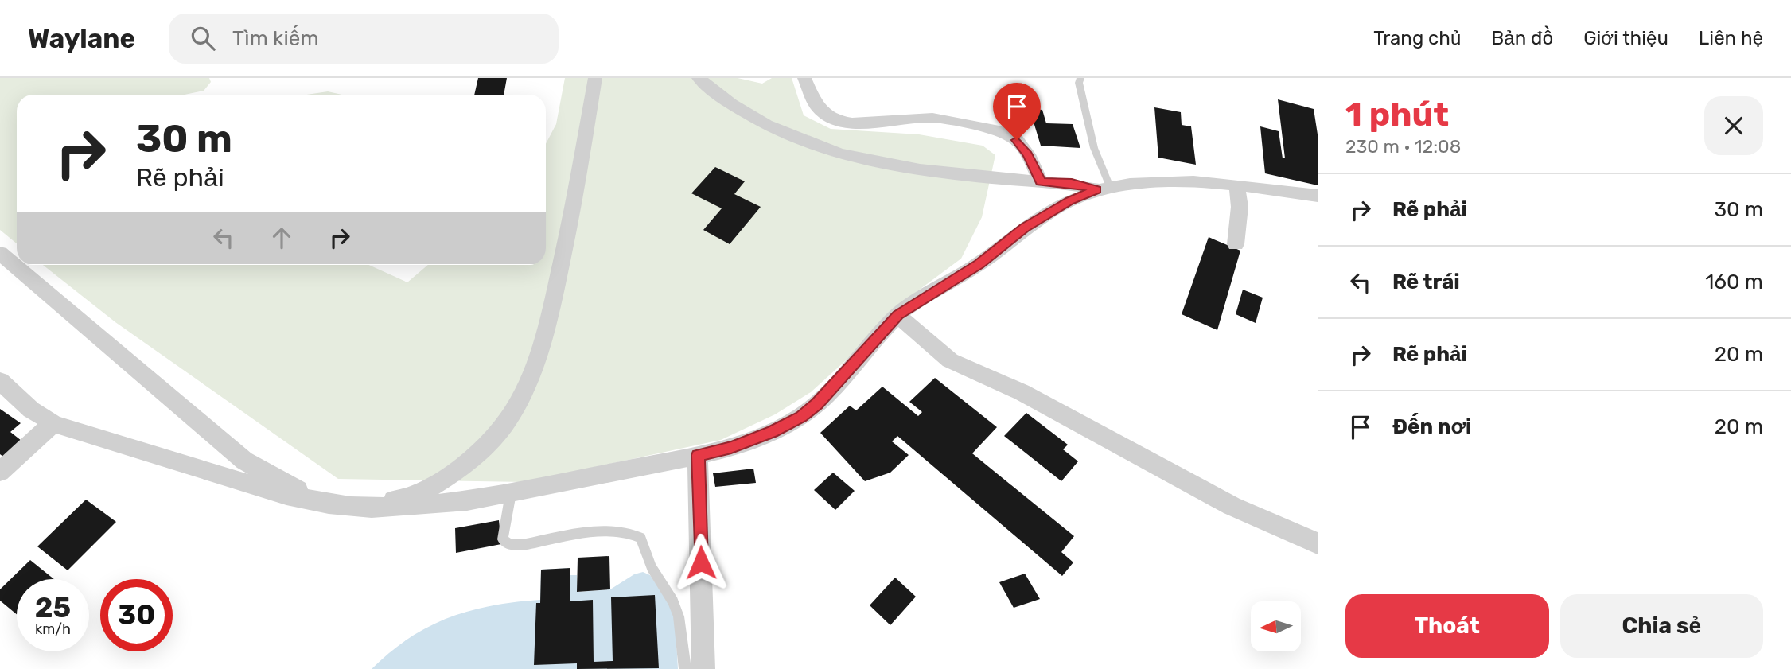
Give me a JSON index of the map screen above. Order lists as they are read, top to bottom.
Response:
{
  "north": "left",
  "page": {
    "header": "Waylane",
    "search": "Tìm kiếm",
    "nav": [
      "Trang chủ",
      "Bản đồ",
      "Giới thiệu",
      "Liên hệ"
    ],
    "heading": ["1 phút", "230 m · 12:08"],
    "turn": ["30 m", "Rẽ phải"],
    "list": [
      {
        "name": "Rẽ phải",
        "value": "30 m"
      },
      {
        "name": "Rẽ trái",
        "value": "160 m"
      },
      {
        "name": "Rẽ phải",
        "value": "20 m"
      },
      {
        "name": "Đến nơi",
        "value": "20 m"
      }
    ],
    "speed": "25 km/h",
    "limit": "30",
    "buttons": ["Thoát", "Chia sẻ"]
  }
}
